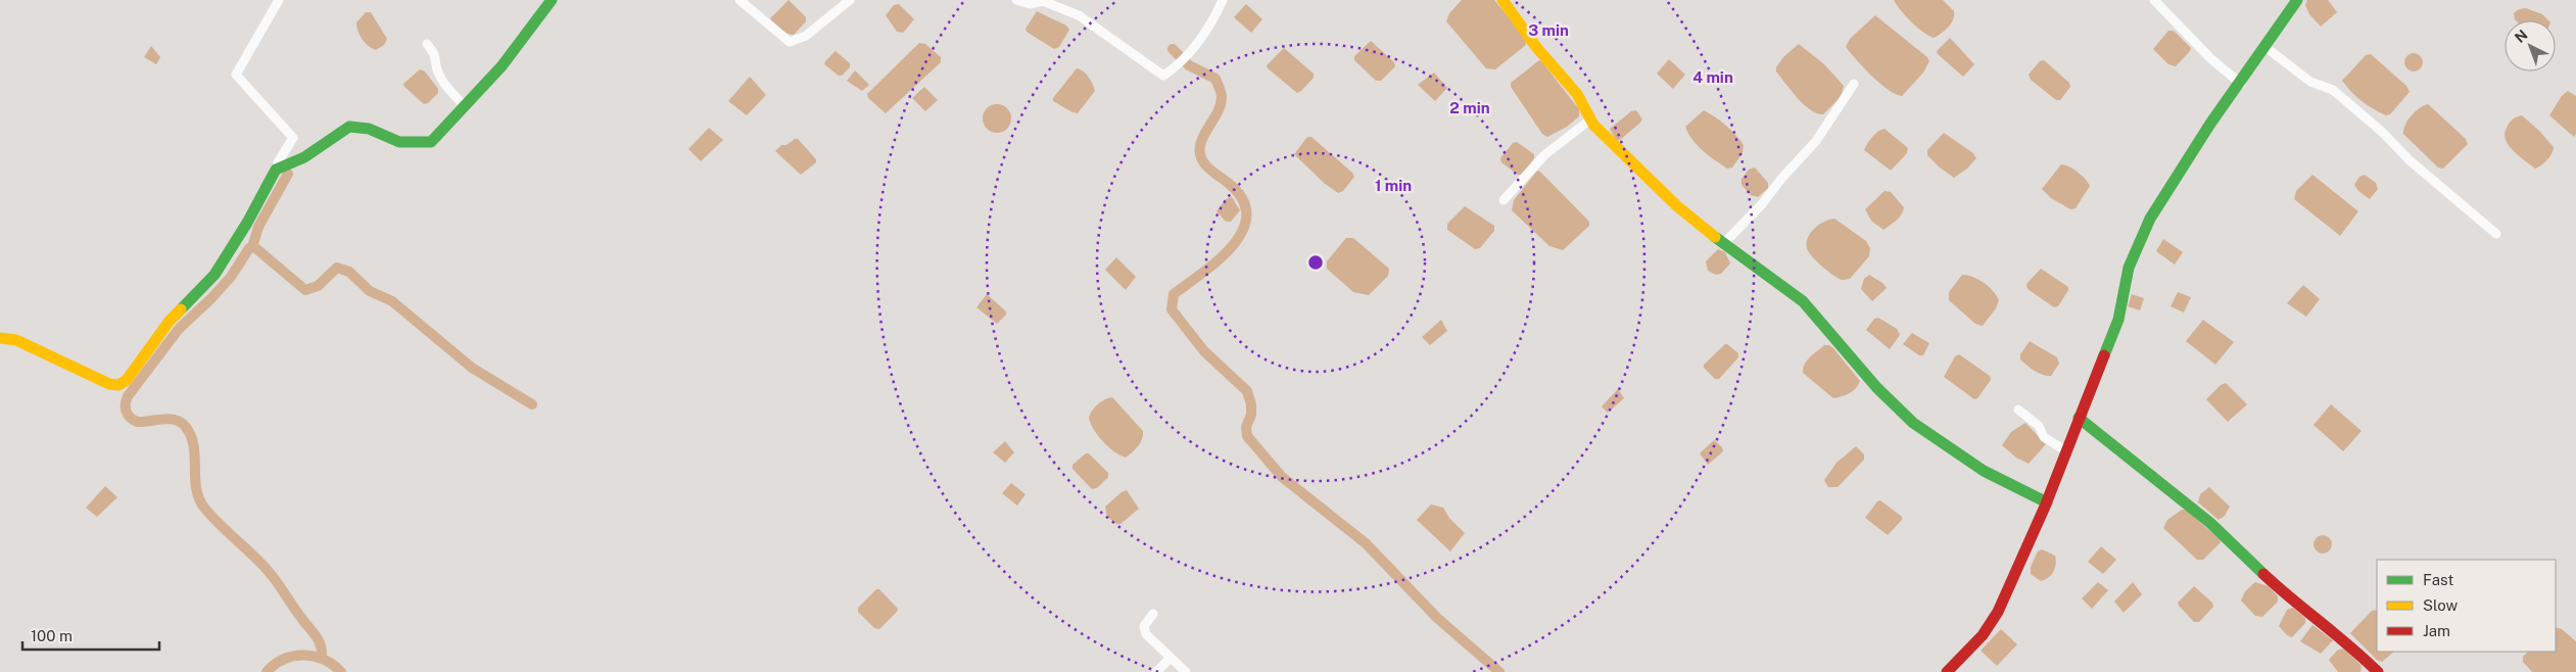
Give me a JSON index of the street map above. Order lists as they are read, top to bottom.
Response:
{
  "legend": ["Fast", "Slow", "Jam"],
  "scale_bar": "100 m",
  "north": "top left",
  "rings": [
    "3 min",
    "4 min",
    "2 min",
    "1 min"
  ]
}
